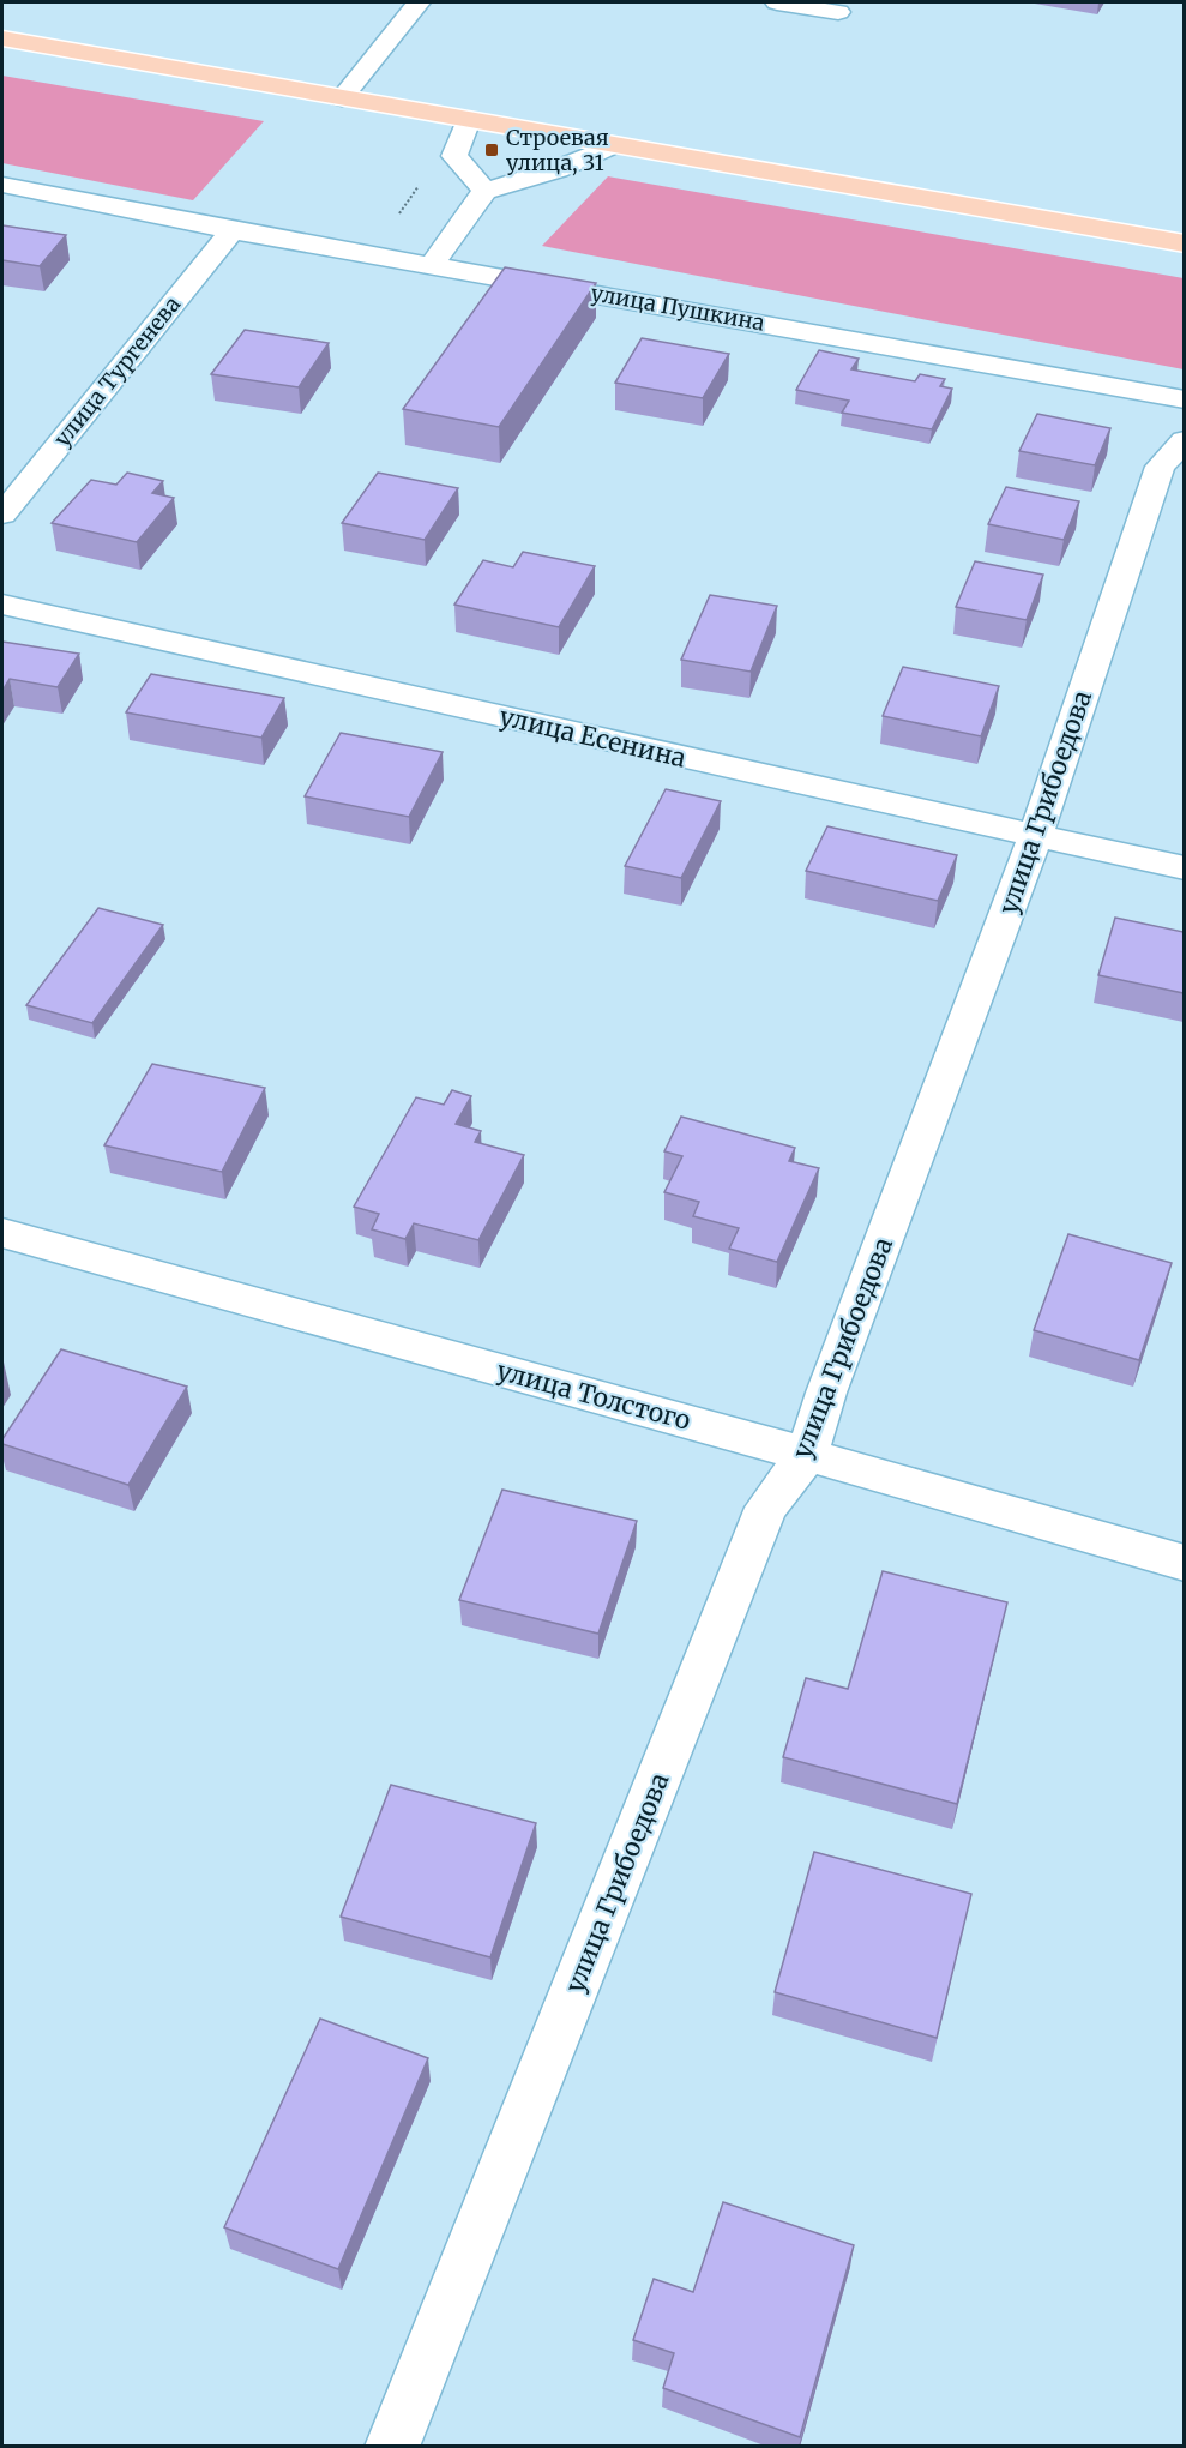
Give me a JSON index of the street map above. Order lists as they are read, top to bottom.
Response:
{
  "streets": {
    "street": [
      "улица Пушкина",
      "улица Тургенева",
      "улица Есенина",
      "улица Грибоедова",
      "улица Толстого"
    ]
  },
  "crossings": [
    ["улица Пушкина", "улица Тургенева"],
    ["улица Есенина", "улица Грибоедова"],
    ["улица Грибоедова", "улица Толстого"]
  ],
  "places": {
    "transit": ["Строевая улица, 31"]
  }
}
